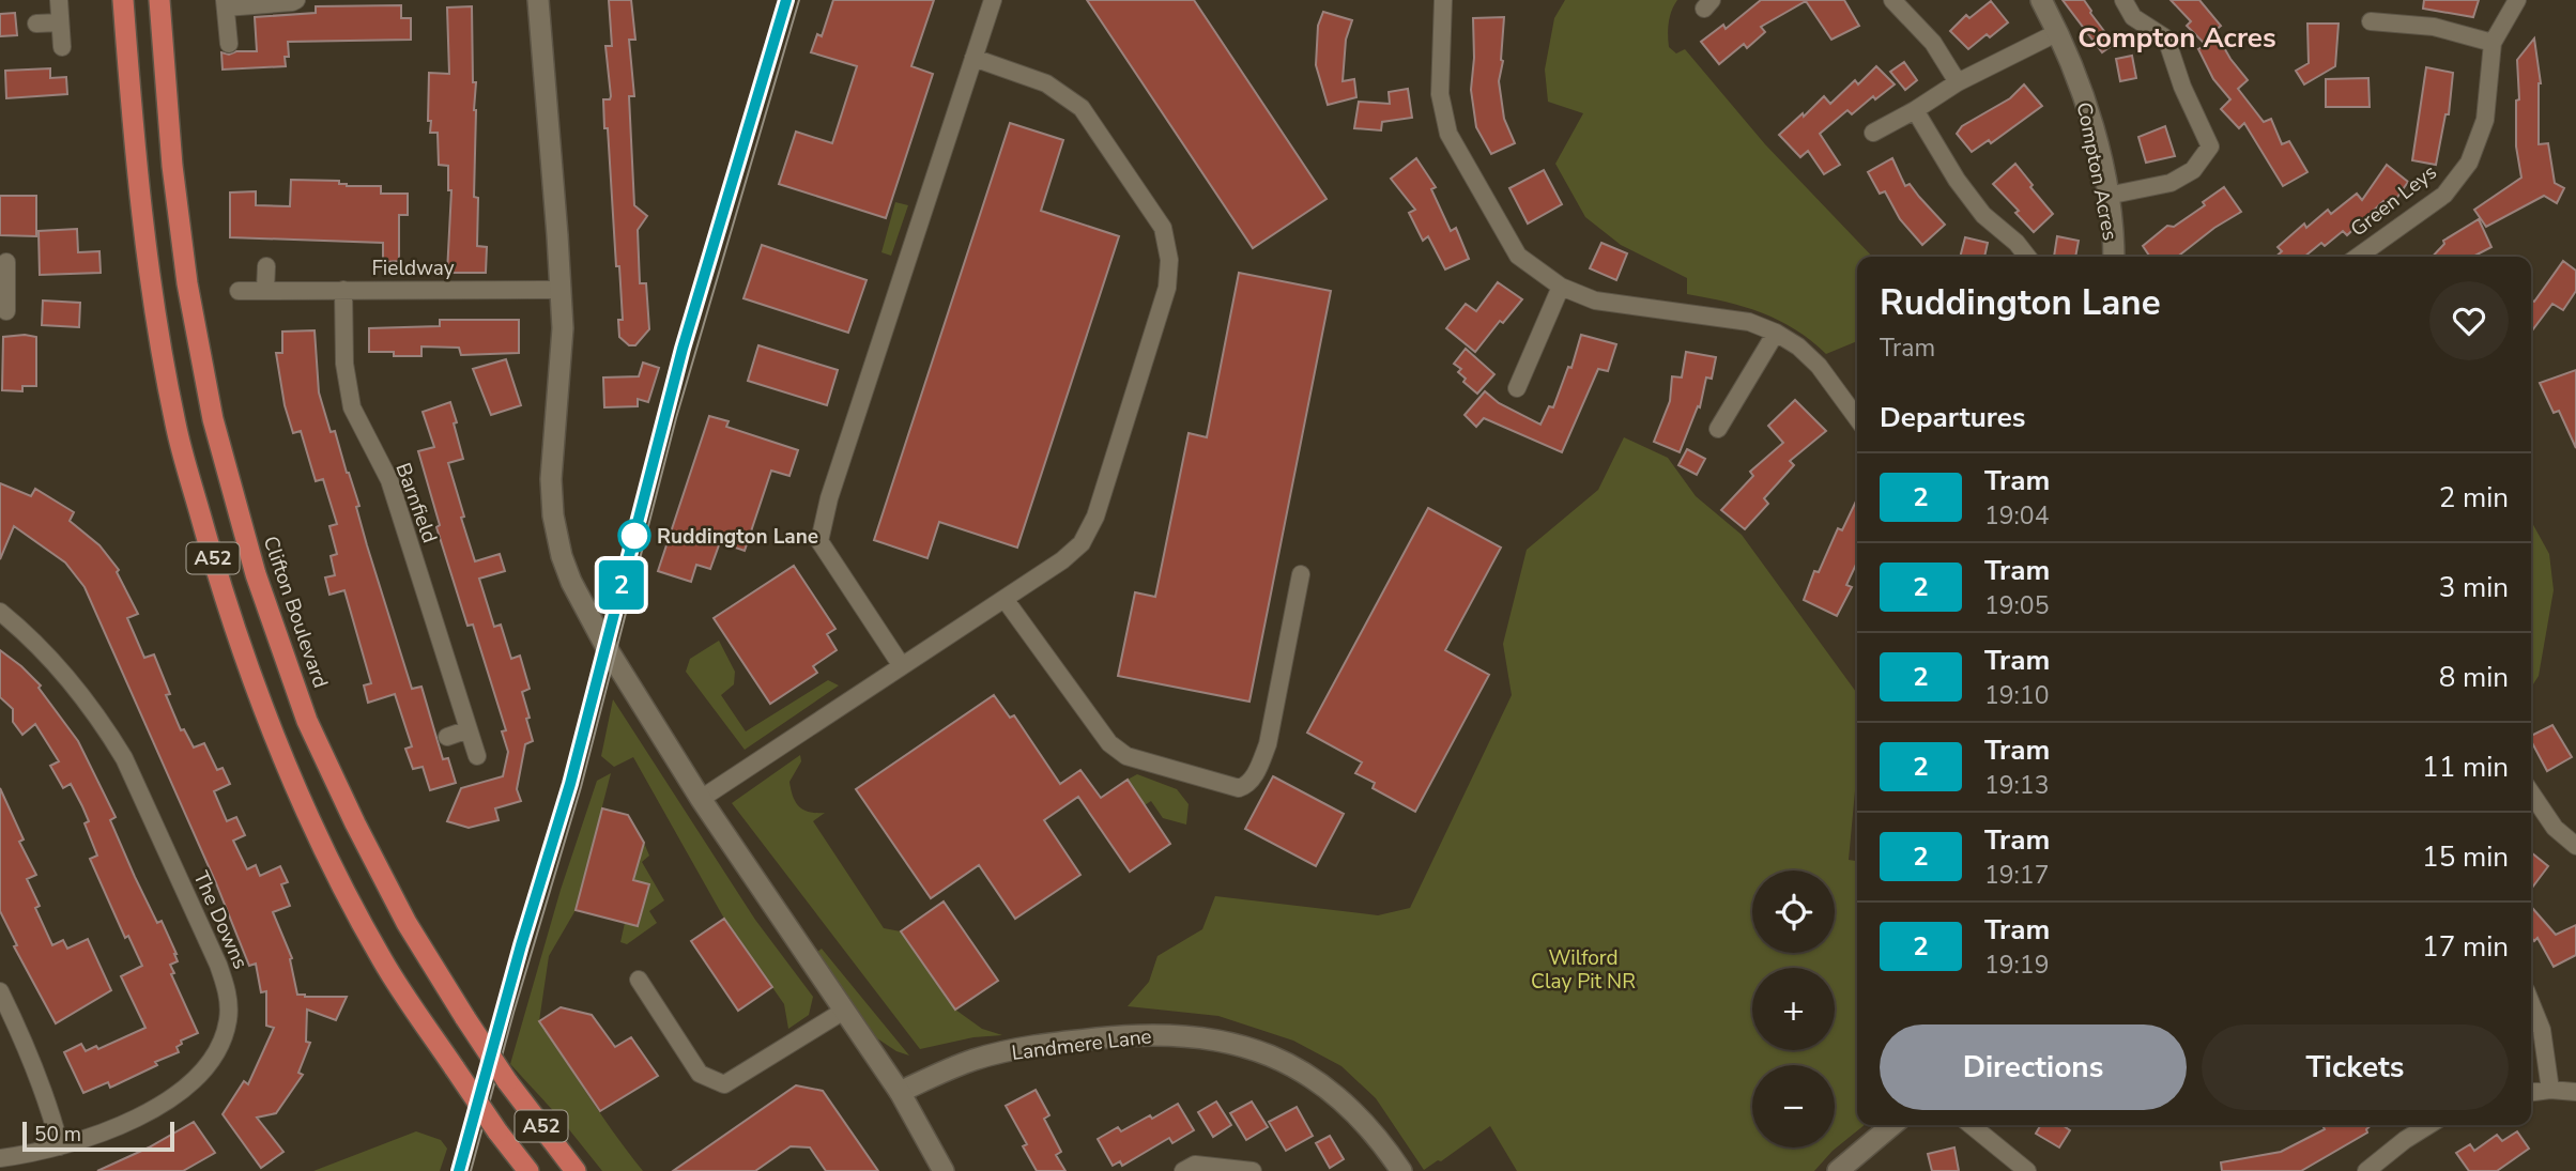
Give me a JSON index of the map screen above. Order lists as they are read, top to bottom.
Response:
{
  "streets": {
    "highway": ["A52", "Clifton Boulevard"],
    "main road": ["Compton Acres", "Landmere Lane"],
    "street": [
      "Green Leys",
      "Fieldway",
      "Barnfield",
      "The Downs"
    ]
  },
  "crossings": [
    ["Fieldway", "Barnfield"]
  ],
  "districts": ["Compton Acres"],
  "parks": ["Wilford Clay Pit NR"],
  "places": ["Ruddington Lane"],
  "lines": ["tram line 2"],
  "scale_bar": "50 m",
  "page": {
    "on_map": "2",
    "heading": [
      ["Ruddington Lane", "Tram"],
      "Departures"
    ],
    "list": [
      {
        "mark": "2",
        "name": "Tram",
        "note": "19:04",
        "value": "2 min"
      },
      {
        "mark": "2",
        "name": "Tram",
        "note": "19:05",
        "value": "3 min"
      },
      {
        "mark": "2",
        "name": "Tram",
        "note": "19:10",
        "value": "8 min"
      },
      {
        "mark": "2",
        "name": "Tram",
        "note": "19:13",
        "value": "11 min"
      },
      {
        "mark": "2",
        "name": "Tram",
        "note": "19:17",
        "value": "15 min"
      },
      {
        "mark": "2",
        "name": "Tram",
        "note": "19:19",
        "value": "17 min"
      }
    ],
    "map_buttons": ["+", "−"],
    "buttons": ["Directions", "Tickets"],
    "scale": "50 m"
  }
}
